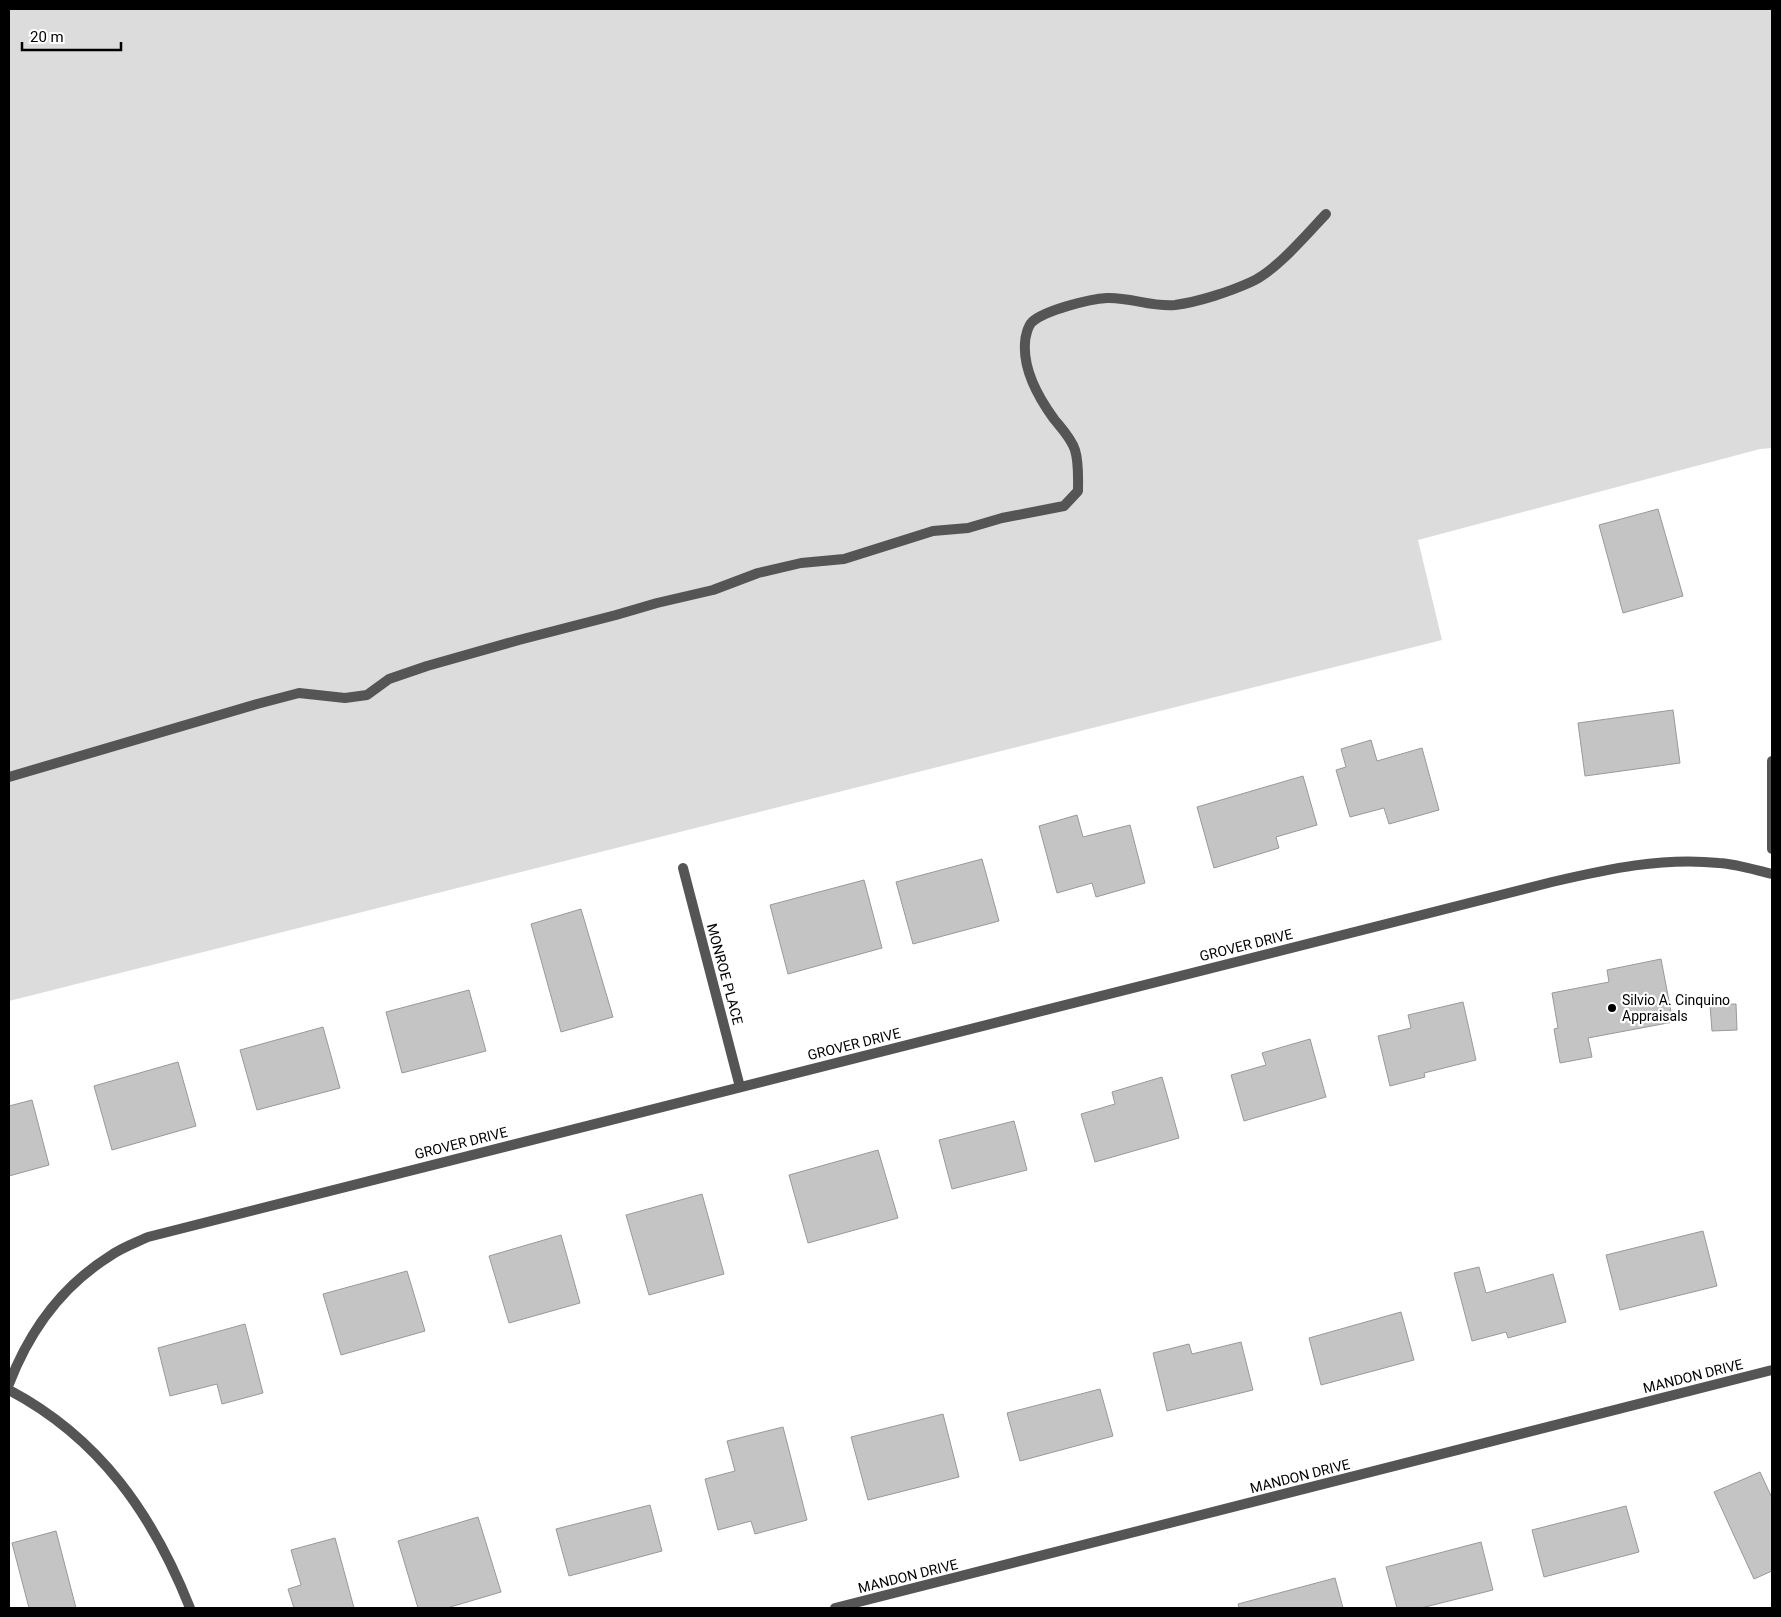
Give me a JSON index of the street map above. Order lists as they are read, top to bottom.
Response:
{
  "streets": {
    "street": ["GROVER DRIVE", "MONROE PLACE", "MANDON DRIVE"]
  },
  "crossings": [
    ["GROVER DRIVE", "MONROE PLACE"]
  ],
  "places": ["Silvio A. Cinquino Appraisals"],
  "scale_bar": "20 m"
}
